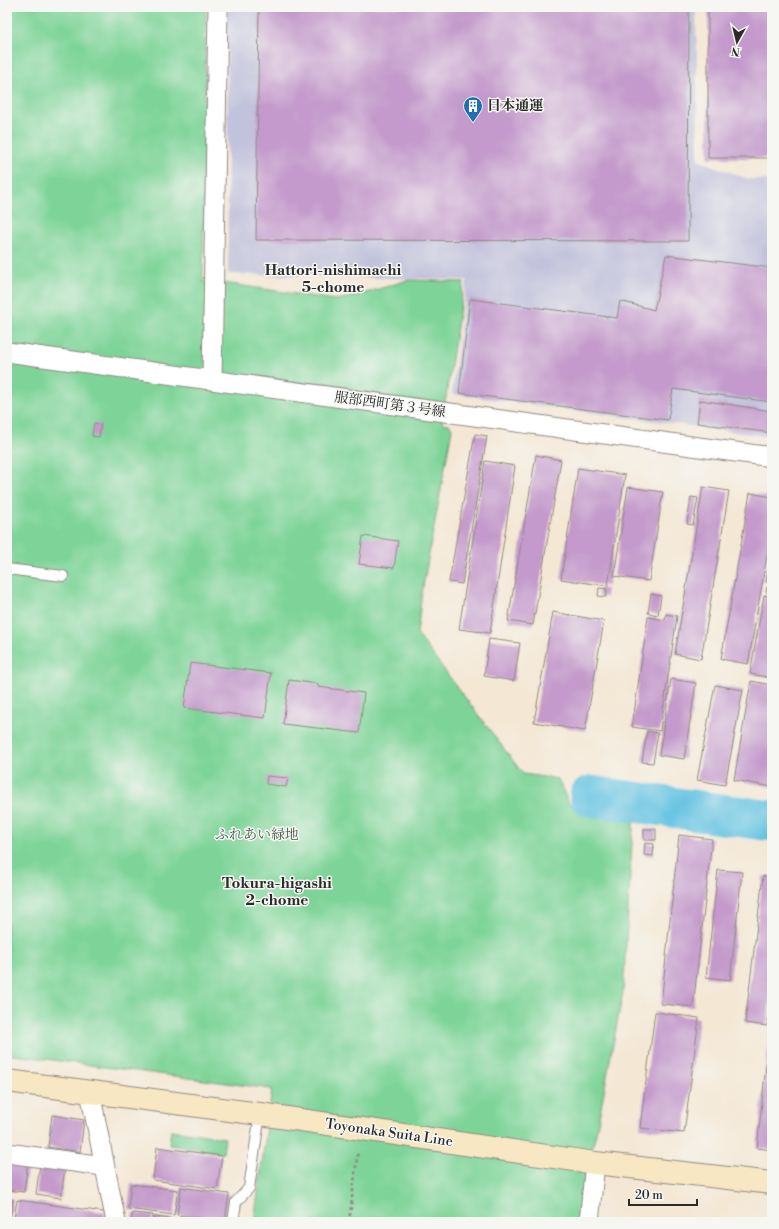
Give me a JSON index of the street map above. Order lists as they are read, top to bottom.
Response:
{
  "streets": {
    "main road": ["Toyonaka Suita Line"],
    "street": ["服部西町第３号線"]
  },
  "districts": ["Hattori-nishimachi 5-chome", "Tokura-higashi 2-chome"],
  "parks": ["ふれあい緑地"],
  "places": {
    "building": ["日本通運"]
  },
  "scale_bar": "20 m",
  "north": "bottom"
}
